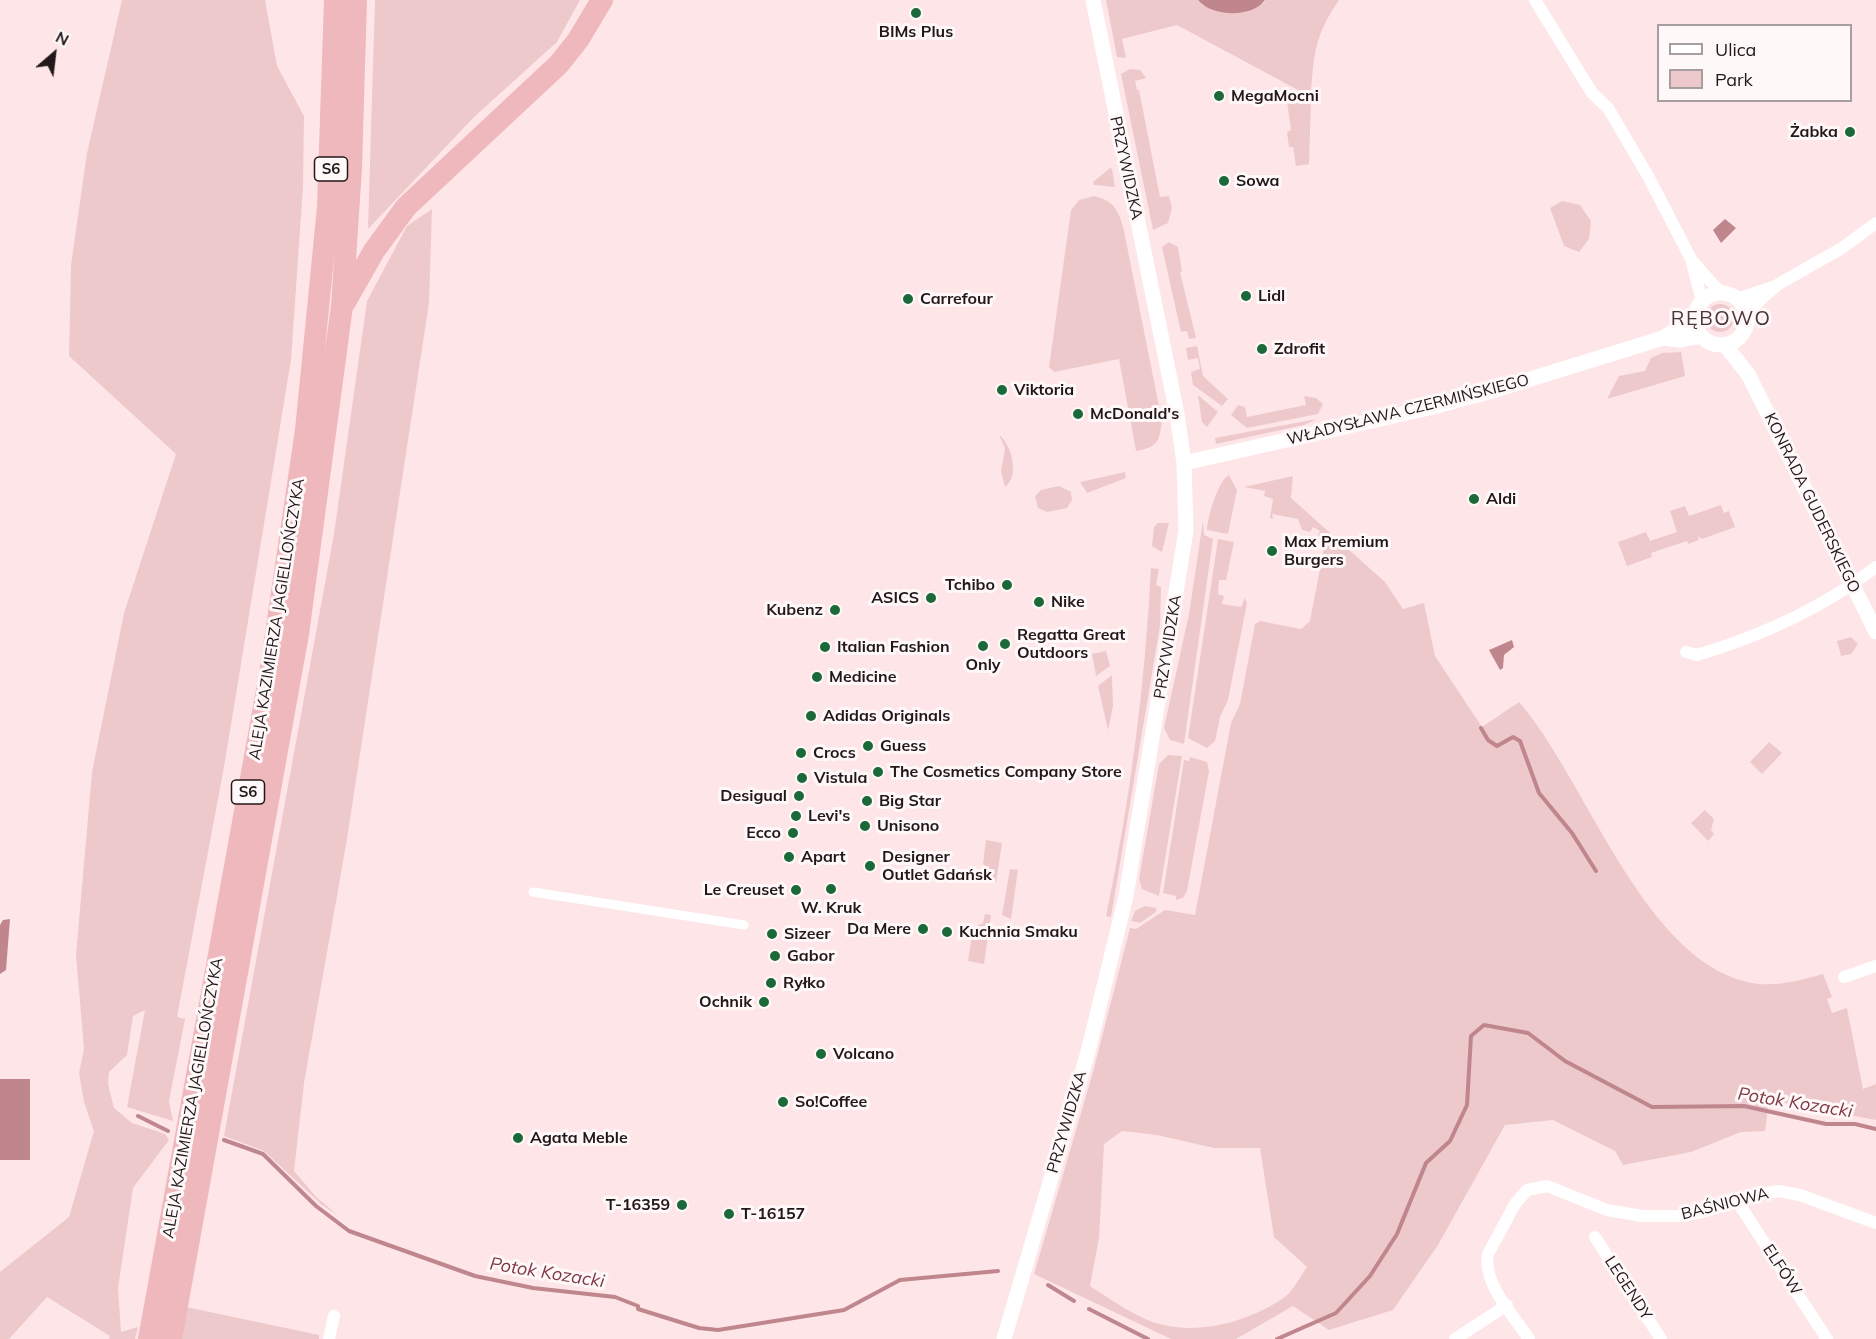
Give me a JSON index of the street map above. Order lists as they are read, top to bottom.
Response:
{
  "streets": {
    "highway": ["S6", "ALEJA KAZIMIERZA JAGIELLOŃCZYKA"],
    "street": [
      "PRZYWIDZKA",
      "WŁADYSŁAWA CZERMIŃSKIEGO",
      "KONRADA GUDERSKIEGO",
      "BAŚNIOWA",
      "ELFÓW",
      "LEGENDY"
    ]
  },
  "crossings": [
    ["PRZYWIDZKA", "WŁADYSŁAWA CZERMIŃSKIEGO"],
    ["WŁADYSŁAWA CZERMIŃSKIEGO", "KONRADA GUDERSKIEGO"],
    ["BAŚNIOWA", "ELFÓW"]
  ],
  "districts": ["RĘBOWO"],
  "water": ["Potok Kozacki"],
  "places": [
    "BIMs Plus",
    "MegaMocni",
    "Żabka",
    "Sowa",
    "Lidl",
    "Carrefour",
    "Zdrofit",
    "Viktoria",
    "McDonald's",
    "Aldi",
    "Max Premium Burgers",
    "Tchibo",
    "ASICS",
    "Nike",
    "Kubenz",
    "Regatta Great Outdoors",
    "Only",
    "Italian Fashion",
    "Medicine",
    "Adidas Originals",
    "Guess",
    "Crocs",
    "The Cosmetics Company Store",
    "Vistula",
    "Desigual",
    "Big Star",
    "Levi's",
    "Unisono",
    "Ecco",
    "Apart",
    "Designer Outlet Gdańsk",
    "W. Kruk",
    "Le Creuset",
    "Da Mere",
    "Kuchnia Smaku",
    "Sizeer",
    "Gabor",
    "Ryłko",
    "Ochnik",
    "Volcano",
    "So!Coffee",
    "Agata Meble",
    "T-16359",
    "T-16157"
  ],
  "legend": ["Ulica", "Park"],
  "north": "top right"
}
